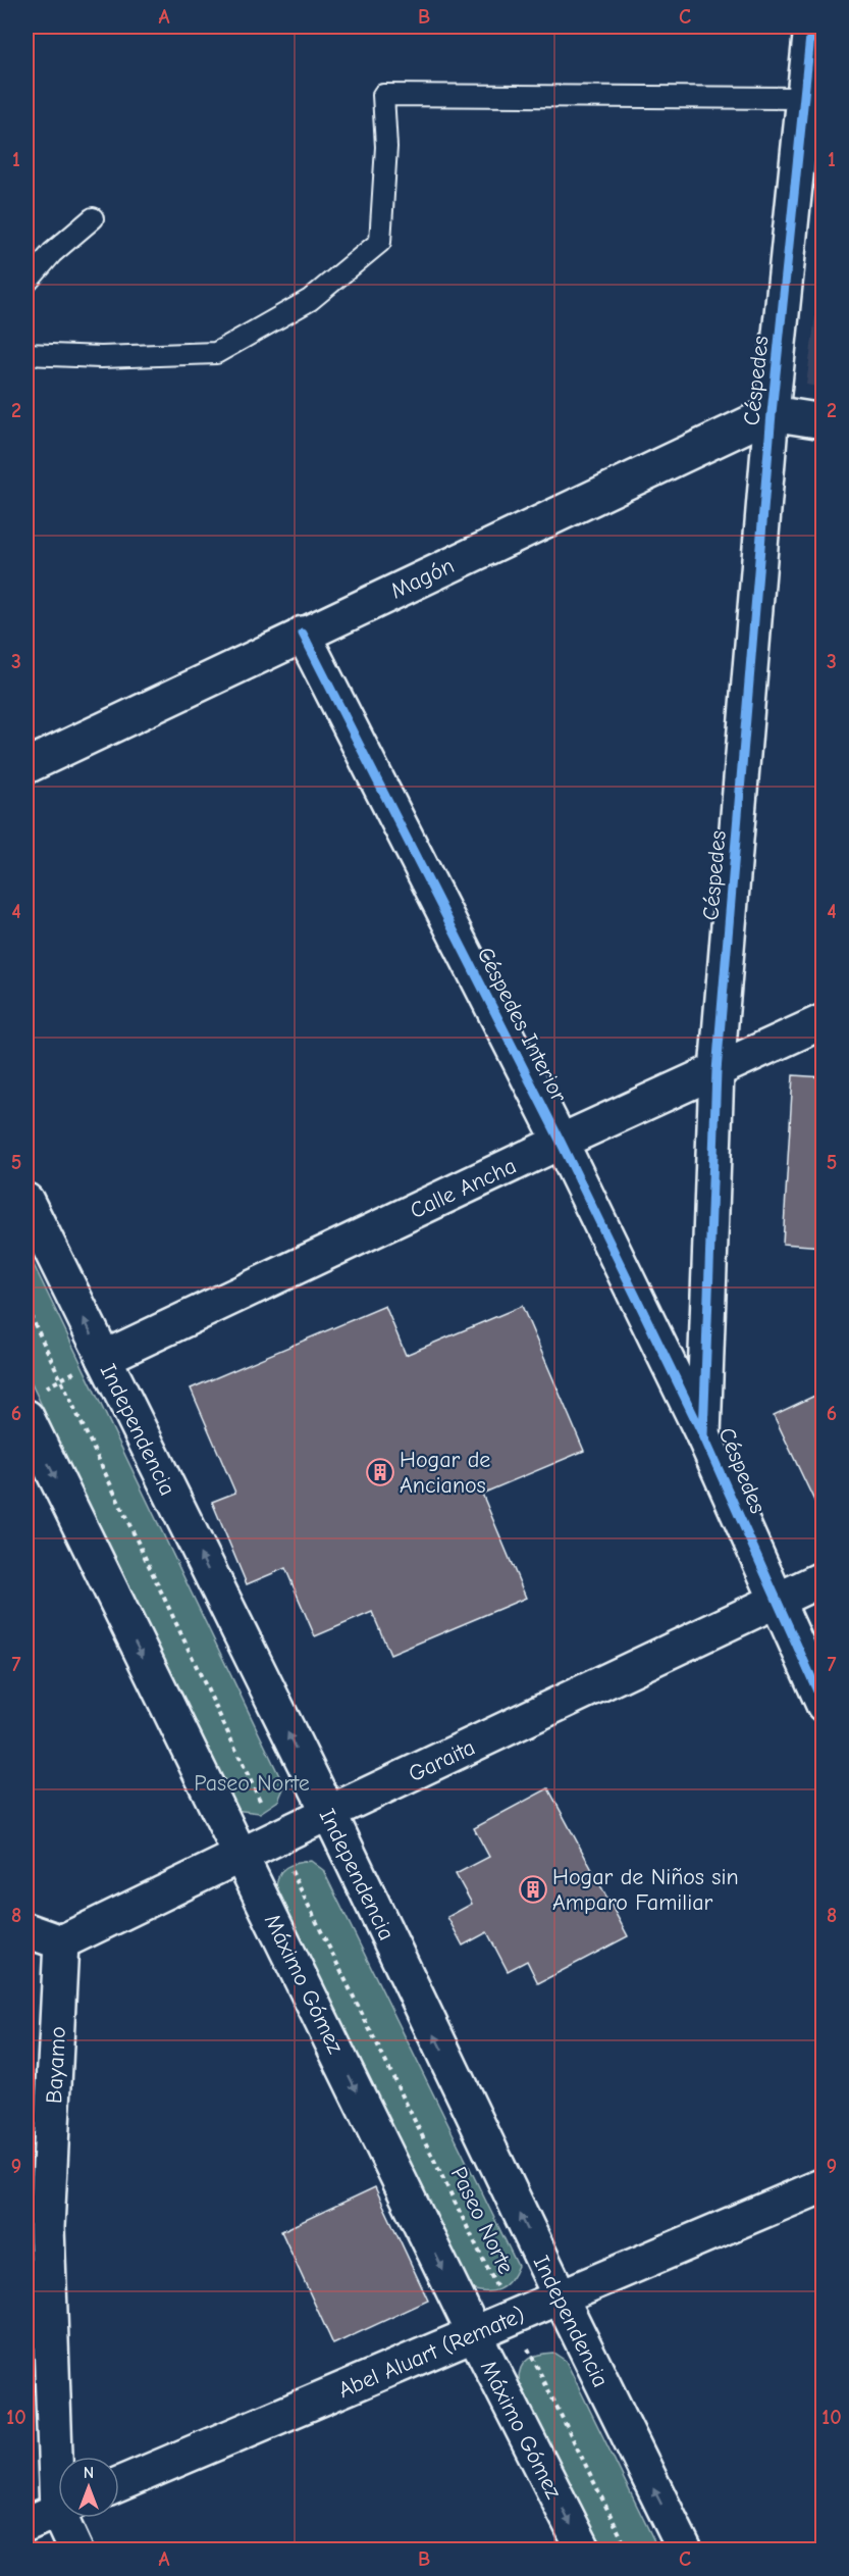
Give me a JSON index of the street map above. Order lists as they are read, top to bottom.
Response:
{
  "streets": {
    "street": [
      "Céspedes",
      "Magón",
      "Céspedes Interior",
      "Calle Ancha",
      "Independencia",
      "Garaita",
      "Máximo Gómez",
      "Bayamo",
      "Abel Aluart (Remate)"
    ],
    "path": ["Paseo Norte"]
  },
  "crossings": [
    ["Céspedes", "Magón"],
    ["Céspedes", "Céspedes Interior"],
    ["Céspedes", "Calle Ancha"],
    ["Céspedes", "Garaita"],
    ["Magón", "Céspedes Interior"],
    ["Céspedes Interior", "Calle Ancha"],
    ["Calle Ancha", "Independencia"],
    ["Independencia", "Garaita"],
    ["Independencia", "Abel Aluart (Remate)"],
    ["Garaita", "Máximo Gómez"],
    ["Garaita", "Bayamo"],
    ["Garaita", "Paseo Norte"],
    ["Máximo Gómez", "Abel Aluart (Remate)"],
    ["Paseo Norte", "Abel Aluart (Remate)"]
  ],
  "one_way": ["Independencia", "Máximo Gómez"],
  "parks": ["Paseo Norte"],
  "places": {
    "building": ["Hogar de Ancianos", "Hogar de Niños sin Amparo Familiar"]
  },
  "north": "top",
  "grid": {
    "columns": ["A", "B", "C"],
    "rows": [
      "1",
      "2",
      "3",
      "4",
      "5",
      "6",
      "7",
      "8",
      "9",
      "10"
    ]
  }
}
